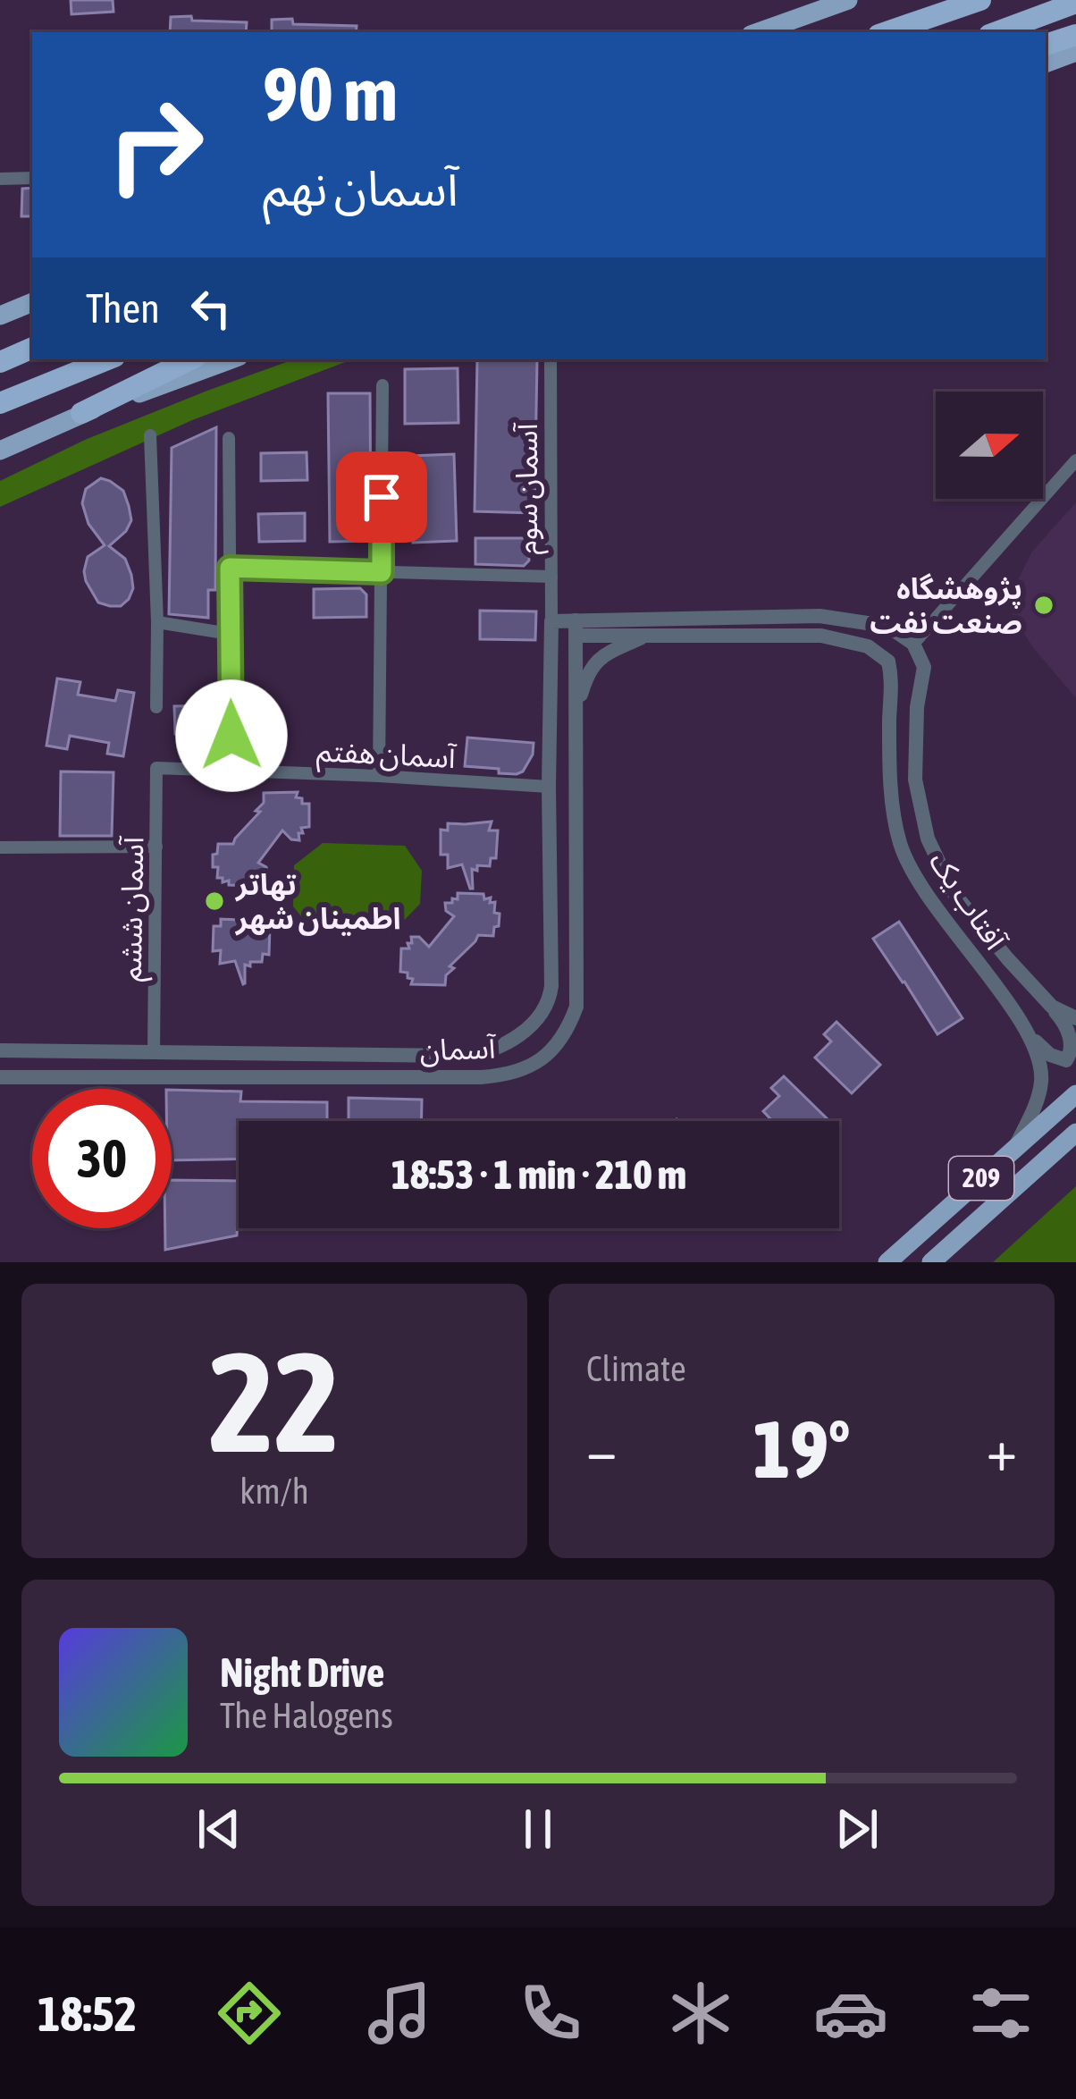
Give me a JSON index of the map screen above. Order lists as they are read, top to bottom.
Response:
{
  "streets": {
    "main road": ["209"],
    "street": [
      "آسمان سوم",
      "آسمان هفتم",
      "آفتاب یک",
      "آسمان ششم",
      "آسمان"
    ]
  },
  "crossings": [
    ["آسمان سوم", "آسمان"],
    ["آسمان هفتم", "آسمان ششم"],
    ["آسمان هفتم", "آسمان"],
    ["آفتاب یک", "209"],
    ["آسمان ششم", "آسمان"]
  ],
  "places": ["پژوهشگاه صنعت نفت", "تهاتر اطمینان شهر"],
  "north": "right",
  "page": {
    "turn": ["90 m", "آسمان نهم"],
    "then": "Then",
    "limit": "30",
    "trip": "18:53 · 1 min · 210 m",
    "tile": [
      ["22", "km/h"],
      "Climate"
    ],
    "heat": ["−", "19°", "+"],
    "song": ["Night Drive", "The Halogens"],
    "tabs": "18:52"
  }
}
